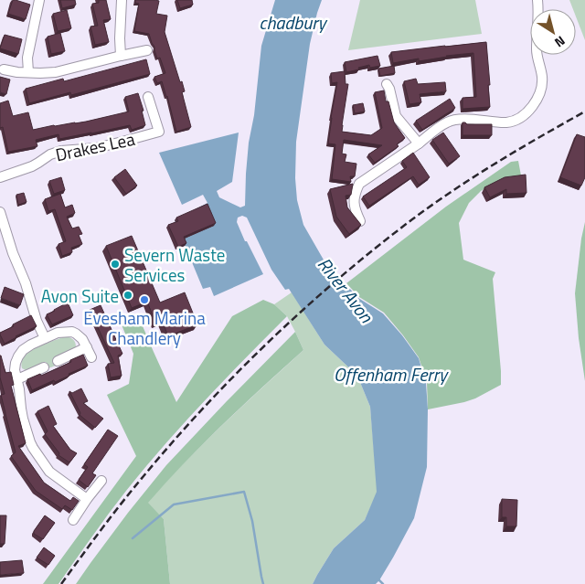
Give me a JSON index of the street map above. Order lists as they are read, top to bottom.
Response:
{
  "streets": {
    "street": ["Drakes Lea"]
  },
  "water": ["chadbury", "River Avon", "Offenham Ferry"],
  "places": ["Severn Waste Services", "Avon Suite", "Evesham Marina Chandlery"],
  "north": "bottom right"
}
